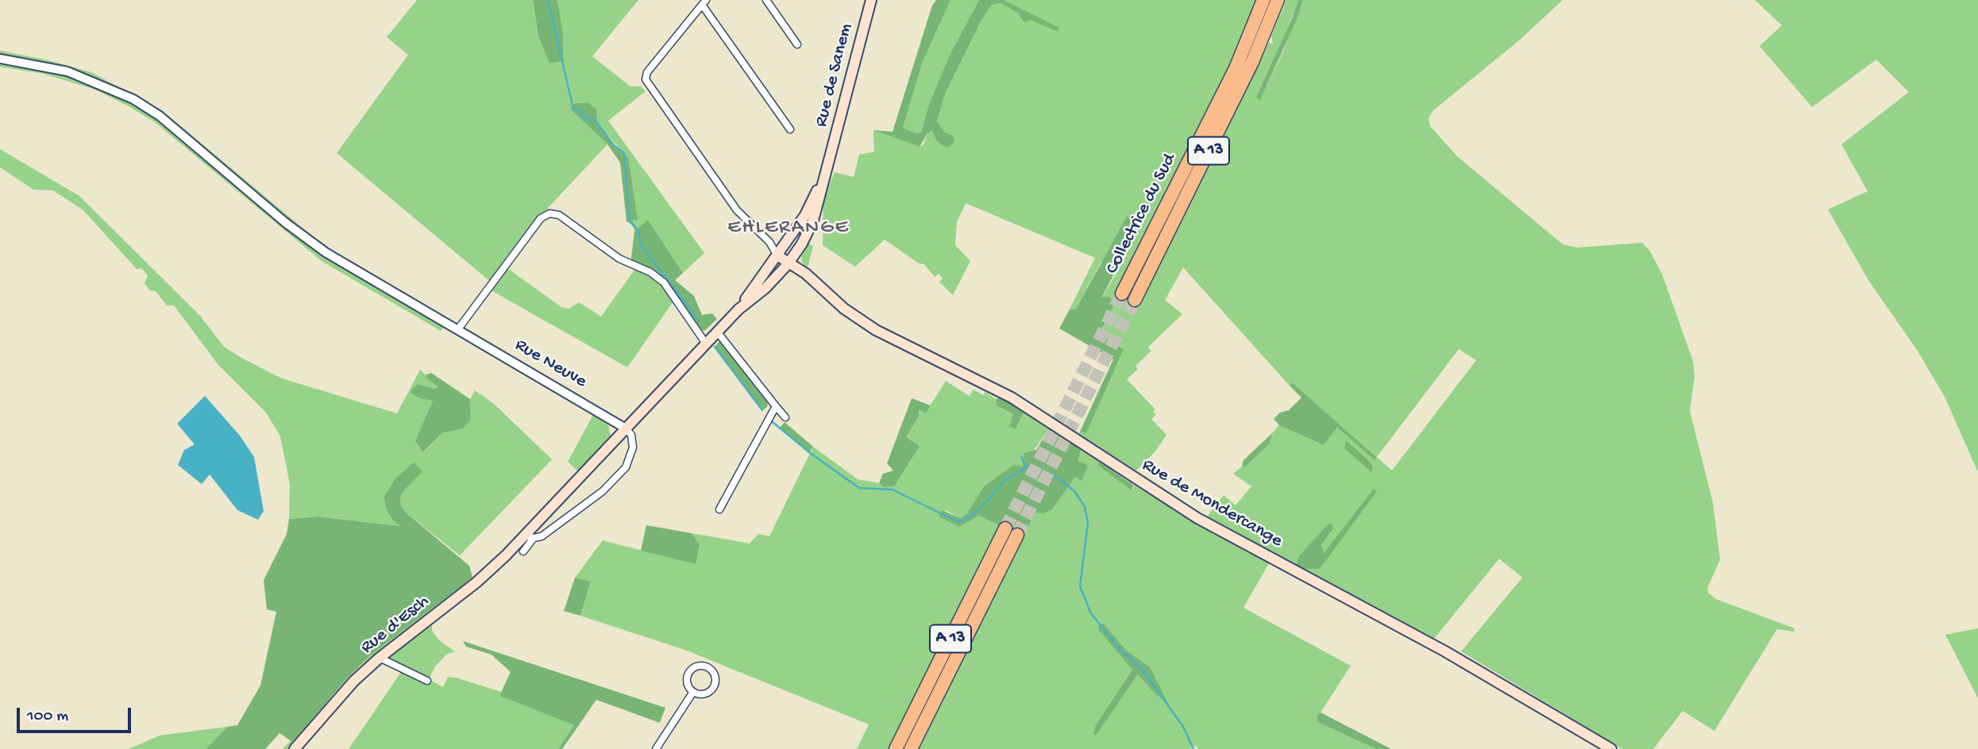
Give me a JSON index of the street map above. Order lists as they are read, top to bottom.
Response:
{
  "streets": {
    "highway": ["A 13", "Collectrice du Sud"],
    "main road": ["Rue de Sanem", "Rue de Mondercange", "Rue d'Esch"],
    "street": ["Rue Neuve"]
  },
  "crossings": [
    ["Rue de Sanem", "Rue de Mondercange"],
    ["Rue de Sanem", "Rue d'Esch"],
    ["Rue Neuve", "Rue d'Esch"],
    ["Rue de Mondercange", "Rue d'Esch"]
  ],
  "districts": ["EHLERANGE"],
  "scale_bar": "100 m"
}
